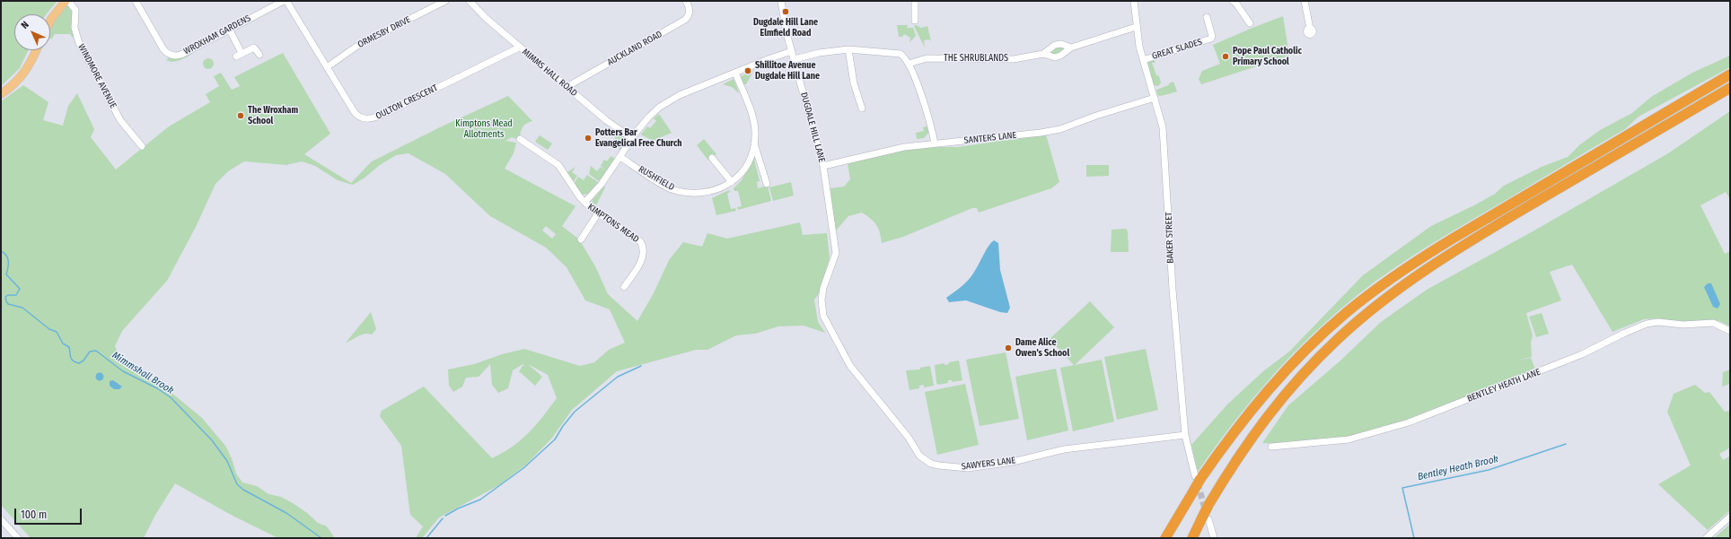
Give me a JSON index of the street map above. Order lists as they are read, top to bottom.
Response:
{
  "streets": {
    "street": [
      "ORMESBY DRIVE",
      "WROXHAM GARDENS",
      "AUCKLAND ROAD",
      "GREAT SLADES",
      "THE SHRUBLANDS",
      "MIMMS HALL ROAD",
      "WINDMORE AVENUE",
      "OULTON CRESCENT",
      "DUGDALE HILL LANE",
      "SANTERS LANE",
      "RUSHFIELD",
      "KIMPTONS MEAD",
      "BAKER STREET",
      "BENTLEY HEATH LANE",
      "SAWYERS LANE"
    ]
  },
  "crossings": [
    ["ORMESBY DRIVE", "OULTON CRESCENT"],
    ["AUCKLAND ROAD", "MIMMS HALL ROAD"],
    ["GREAT SLADES", "BAKER STREET"],
    ["THE SHRUBLANDS", "BAKER STREET"],
    ["MIMMS HALL ROAD", "OULTON CRESCENT"],
    ["MIMMS HALL ROAD", "RUSHFIELD"],
    ["DUGDALE HILL LANE", "SANTERS LANE"],
    ["DUGDALE HILL LANE", "SAWYERS LANE"],
    ["SANTERS LANE", "BAKER STREET"],
    ["BAKER STREET", "SAWYERS LANE"]
  ],
  "water": ["Mimmshall Brook", "Bentley Heath Brook"],
  "parks": ["Kimptons Mead Allotments"],
  "places": [
    "Dugdale Hill Lane Elmfield Road",
    "Pope Paul Catholic Primary School",
    "Shillitoe Avenue Dugdale Hill Lane",
    "The Wroxham School",
    "Potters Bar Evangelical Free Church",
    "Dame Alice Owen's School"
  ],
  "scale_bar": "100 m",
  "north": "top left"
}
